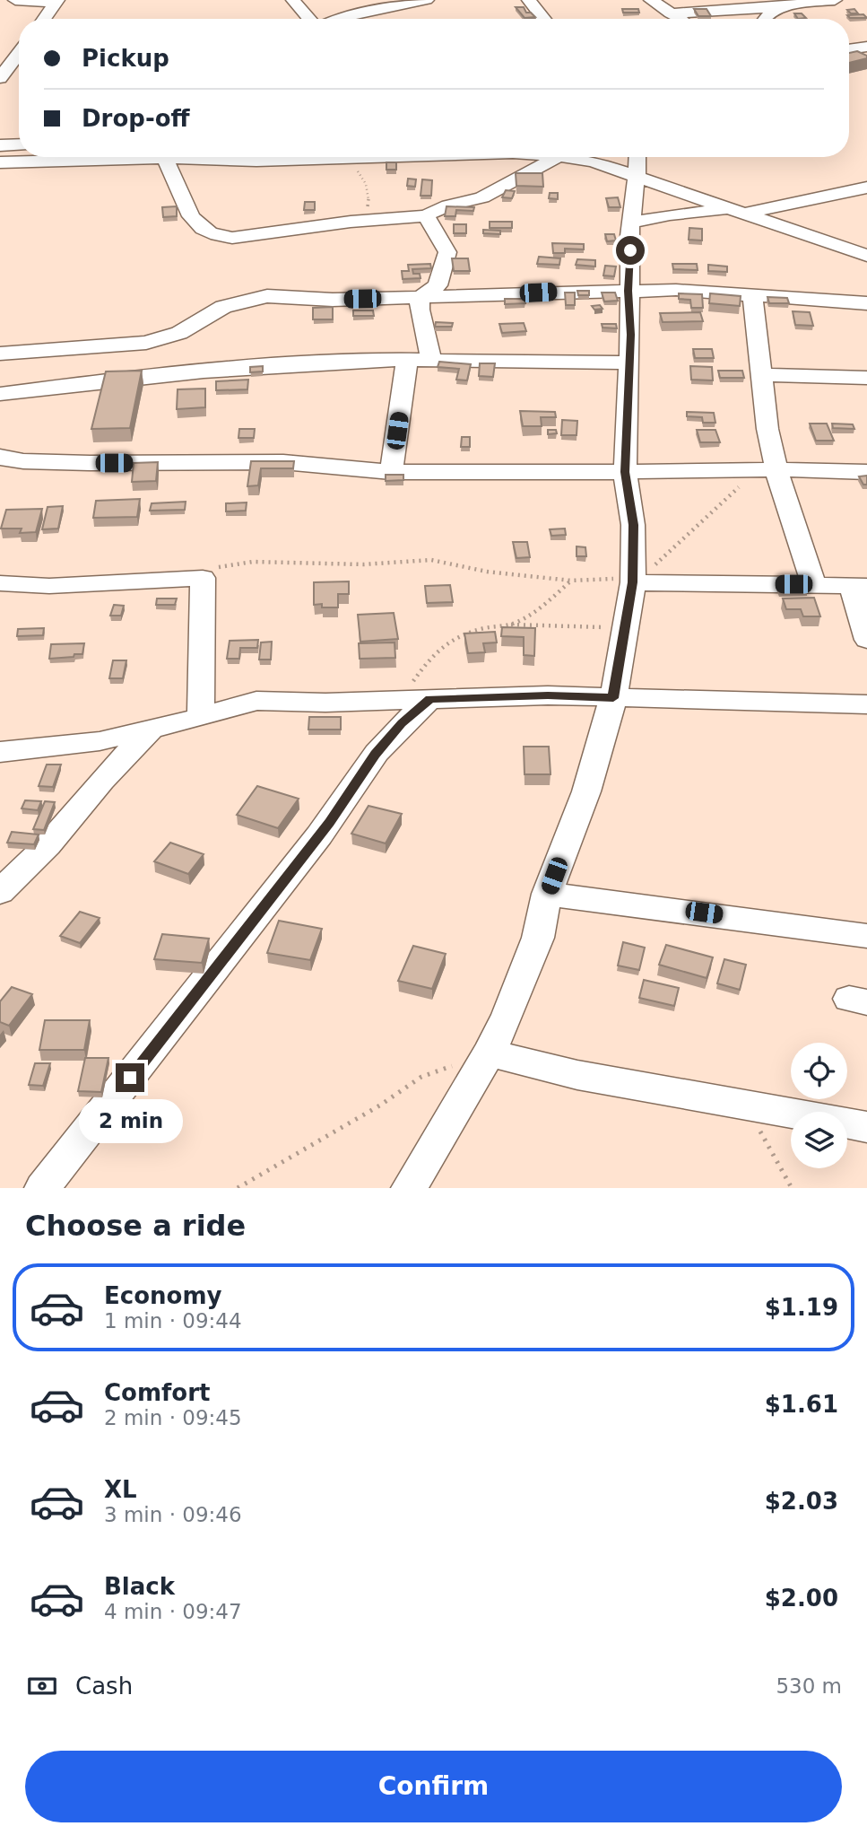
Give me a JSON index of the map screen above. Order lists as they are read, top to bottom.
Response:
{
  "page": {
    "banner": ["Pickup", "Drop-off"],
    "bubble": "2 min",
    "heading": "Choose a ride",
    "list": [
      {
        "name": "Economy",
        "note": "1 min · 09:44",
        "value": "$1.19"
      },
      {
        "name": "Comfort",
        "note": "2 min · 09:45",
        "value": "$1.61"
      },
      {
        "name": "XL",
        "note": "3 min · 09:46",
        "value": "$2.03"
      },
      {
        "name": "Black",
        "note": "4 min · 09:47",
        "value": "$2.00"
      }
    ],
    "pay": ["Cash", "530 m"],
    "buttons": "Confirm"
  }
}
